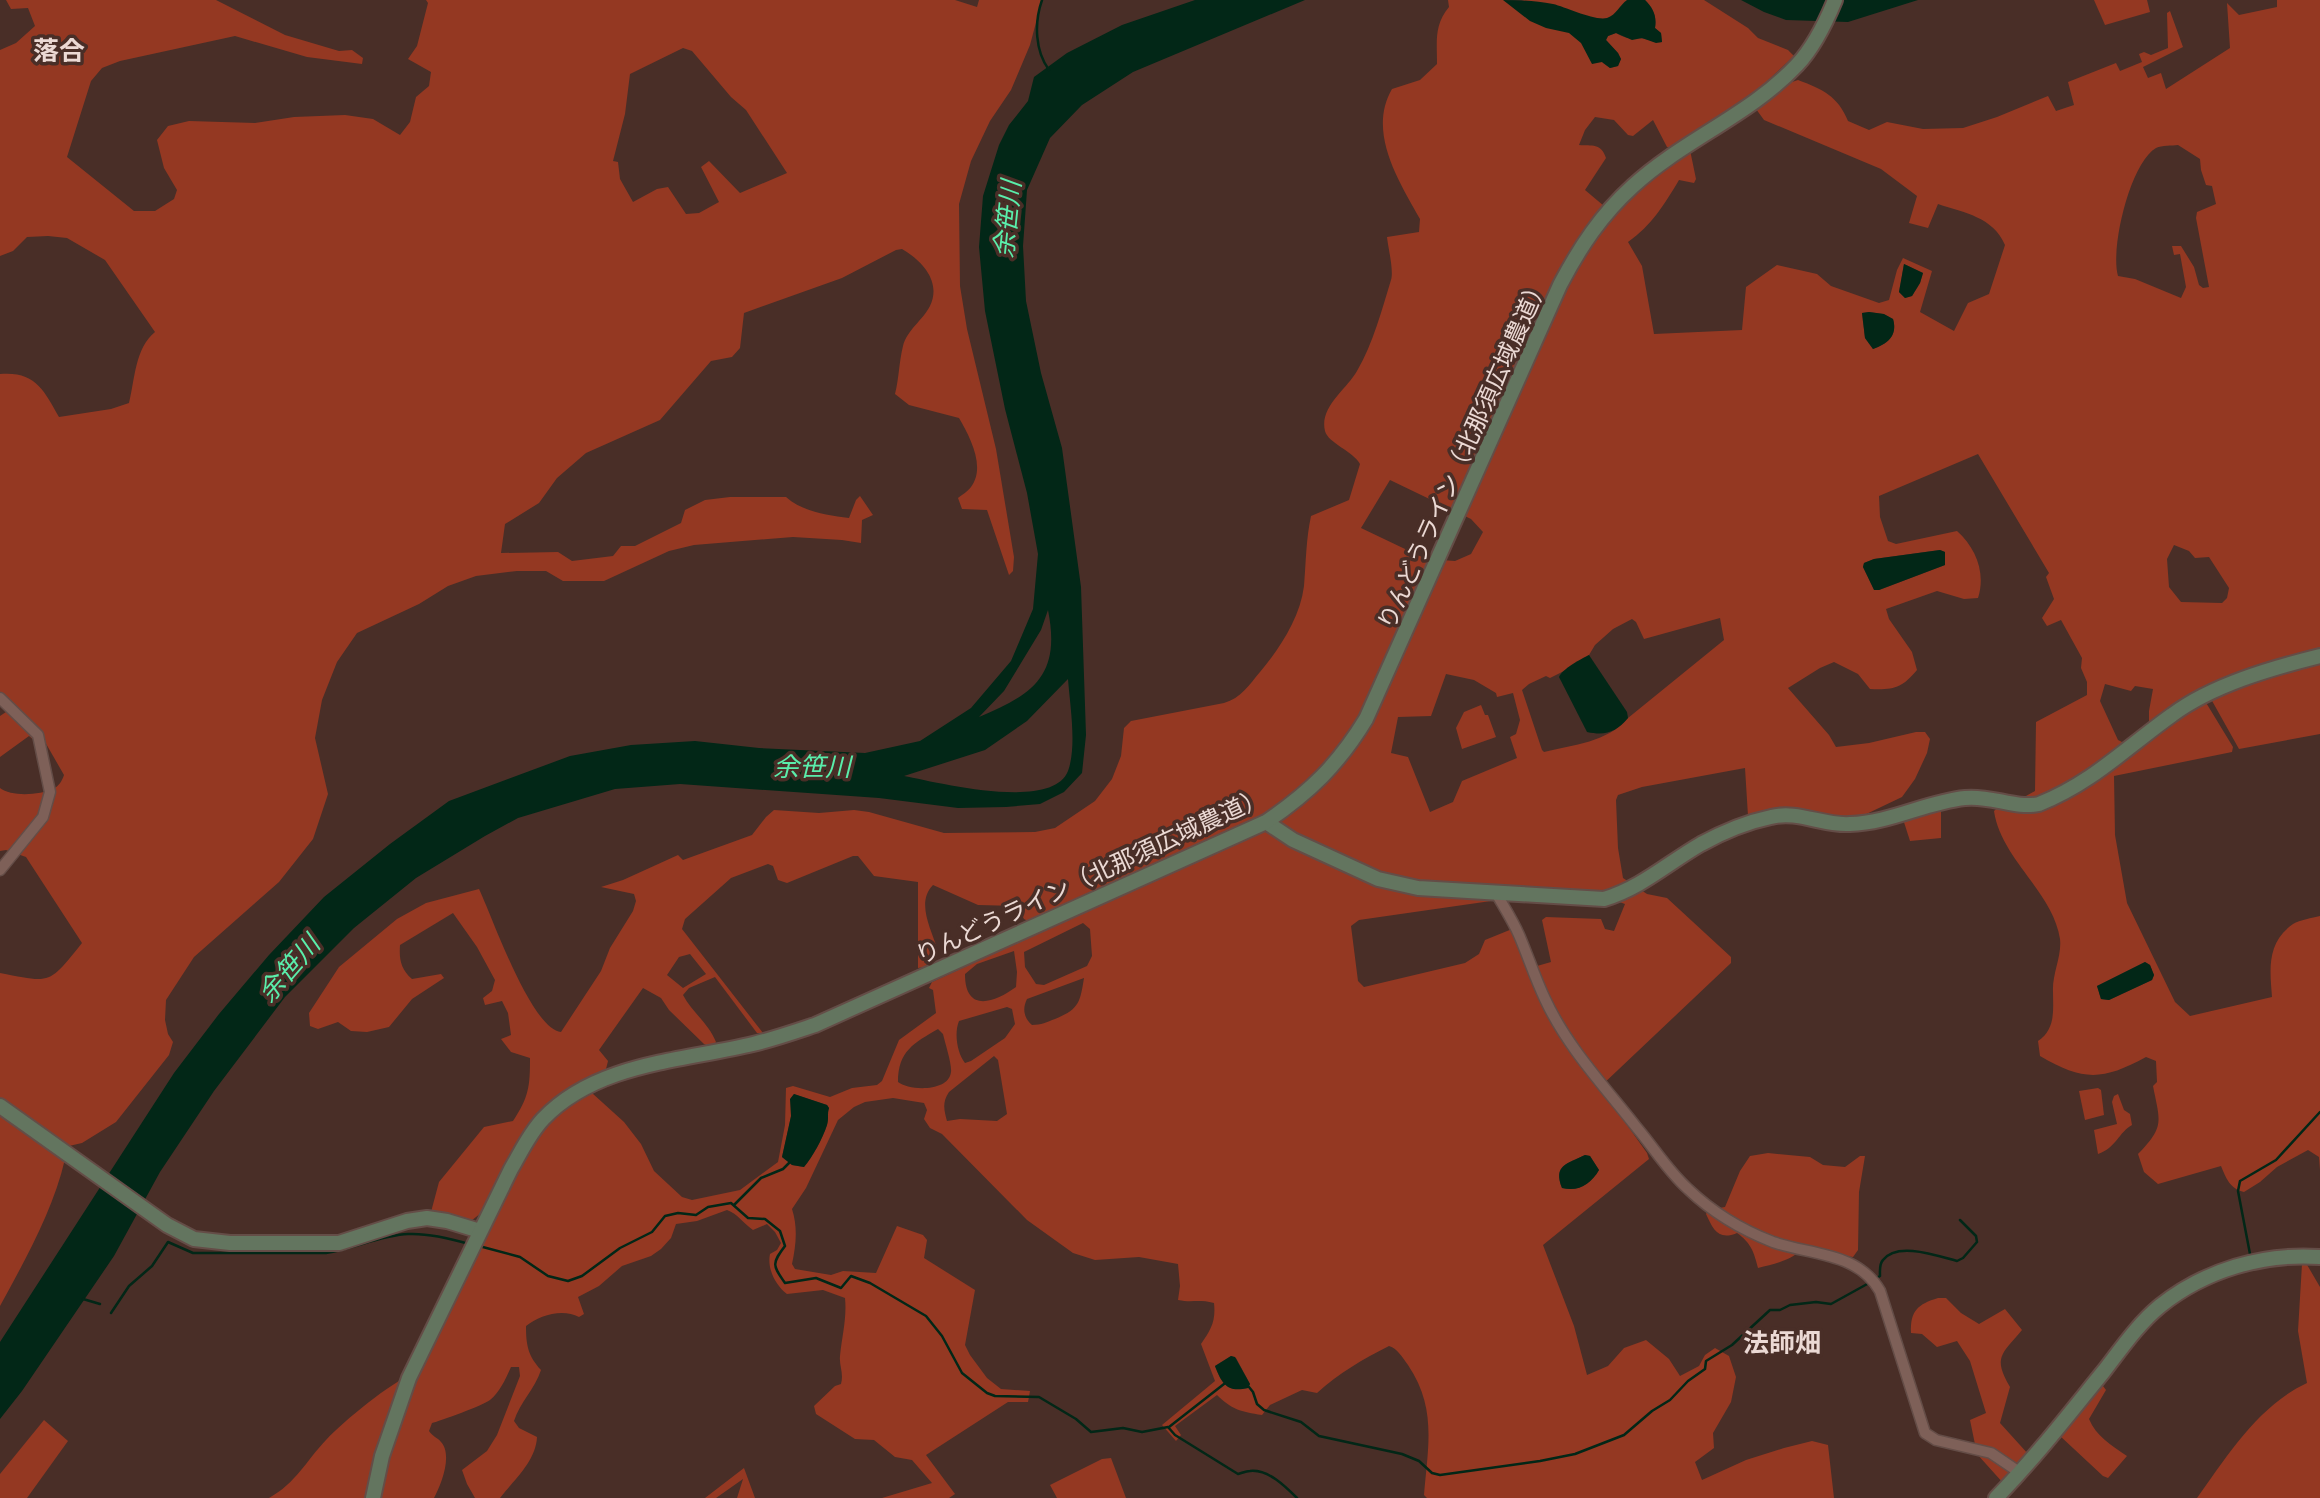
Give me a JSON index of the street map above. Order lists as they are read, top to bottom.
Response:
{
  "streets": {
    "street": ["りんどうライン（北那須広域農道）"]
  },
  "districts": ["落合", "法師畑"],
  "water": ["余笹川"]
}
